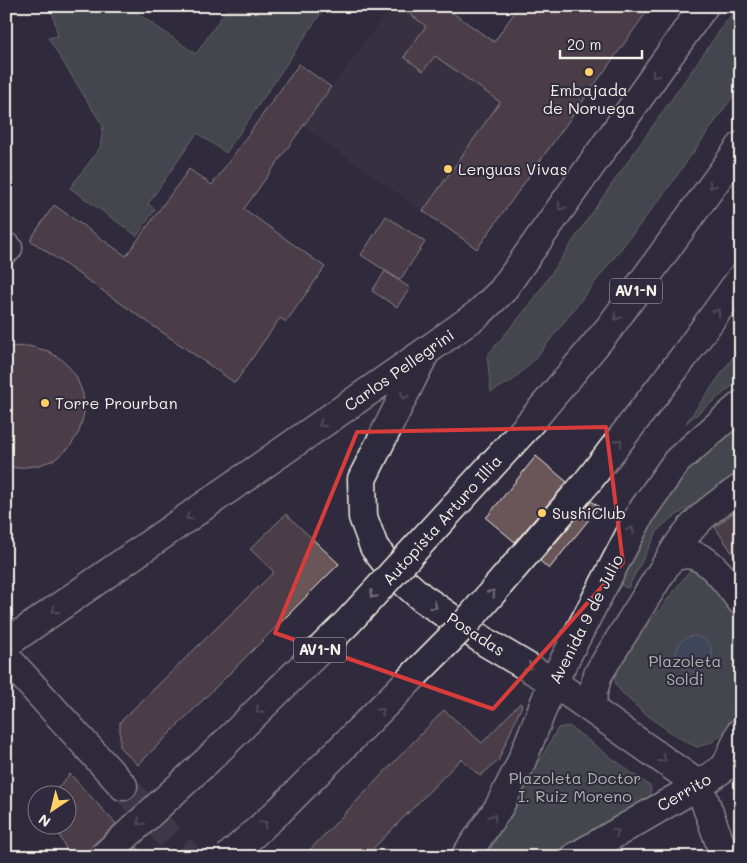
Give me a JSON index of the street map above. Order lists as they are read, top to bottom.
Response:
{
  "streets": {
    "main road": [
      "AV1-N",
      "Carlos Pellegrini",
      "Autopista Arturo Illia",
      "Avenida 9 de Julio",
      "Posadas",
      "Cerrito"
    ]
  },
  "crossings": [
    ["Carlos Pellegrini", "Posadas"],
    ["Avenida 9 de Julio", "Posadas"],
    ["Posadas", "Cerrito"]
  ],
  "one_way": ["Posadas", "Cerrito"],
  "parks": ["Plazoleta Soldi", "Plazoleta Doctor I. Ruiz Moreno"],
  "places": [
    "Embajada de Noruega",
    "Lenguas Vivas",
    "Torre Prourban",
    "SushiClub"
  ],
  "scale_bar": "20 m",
  "north": "bottom left"
}
